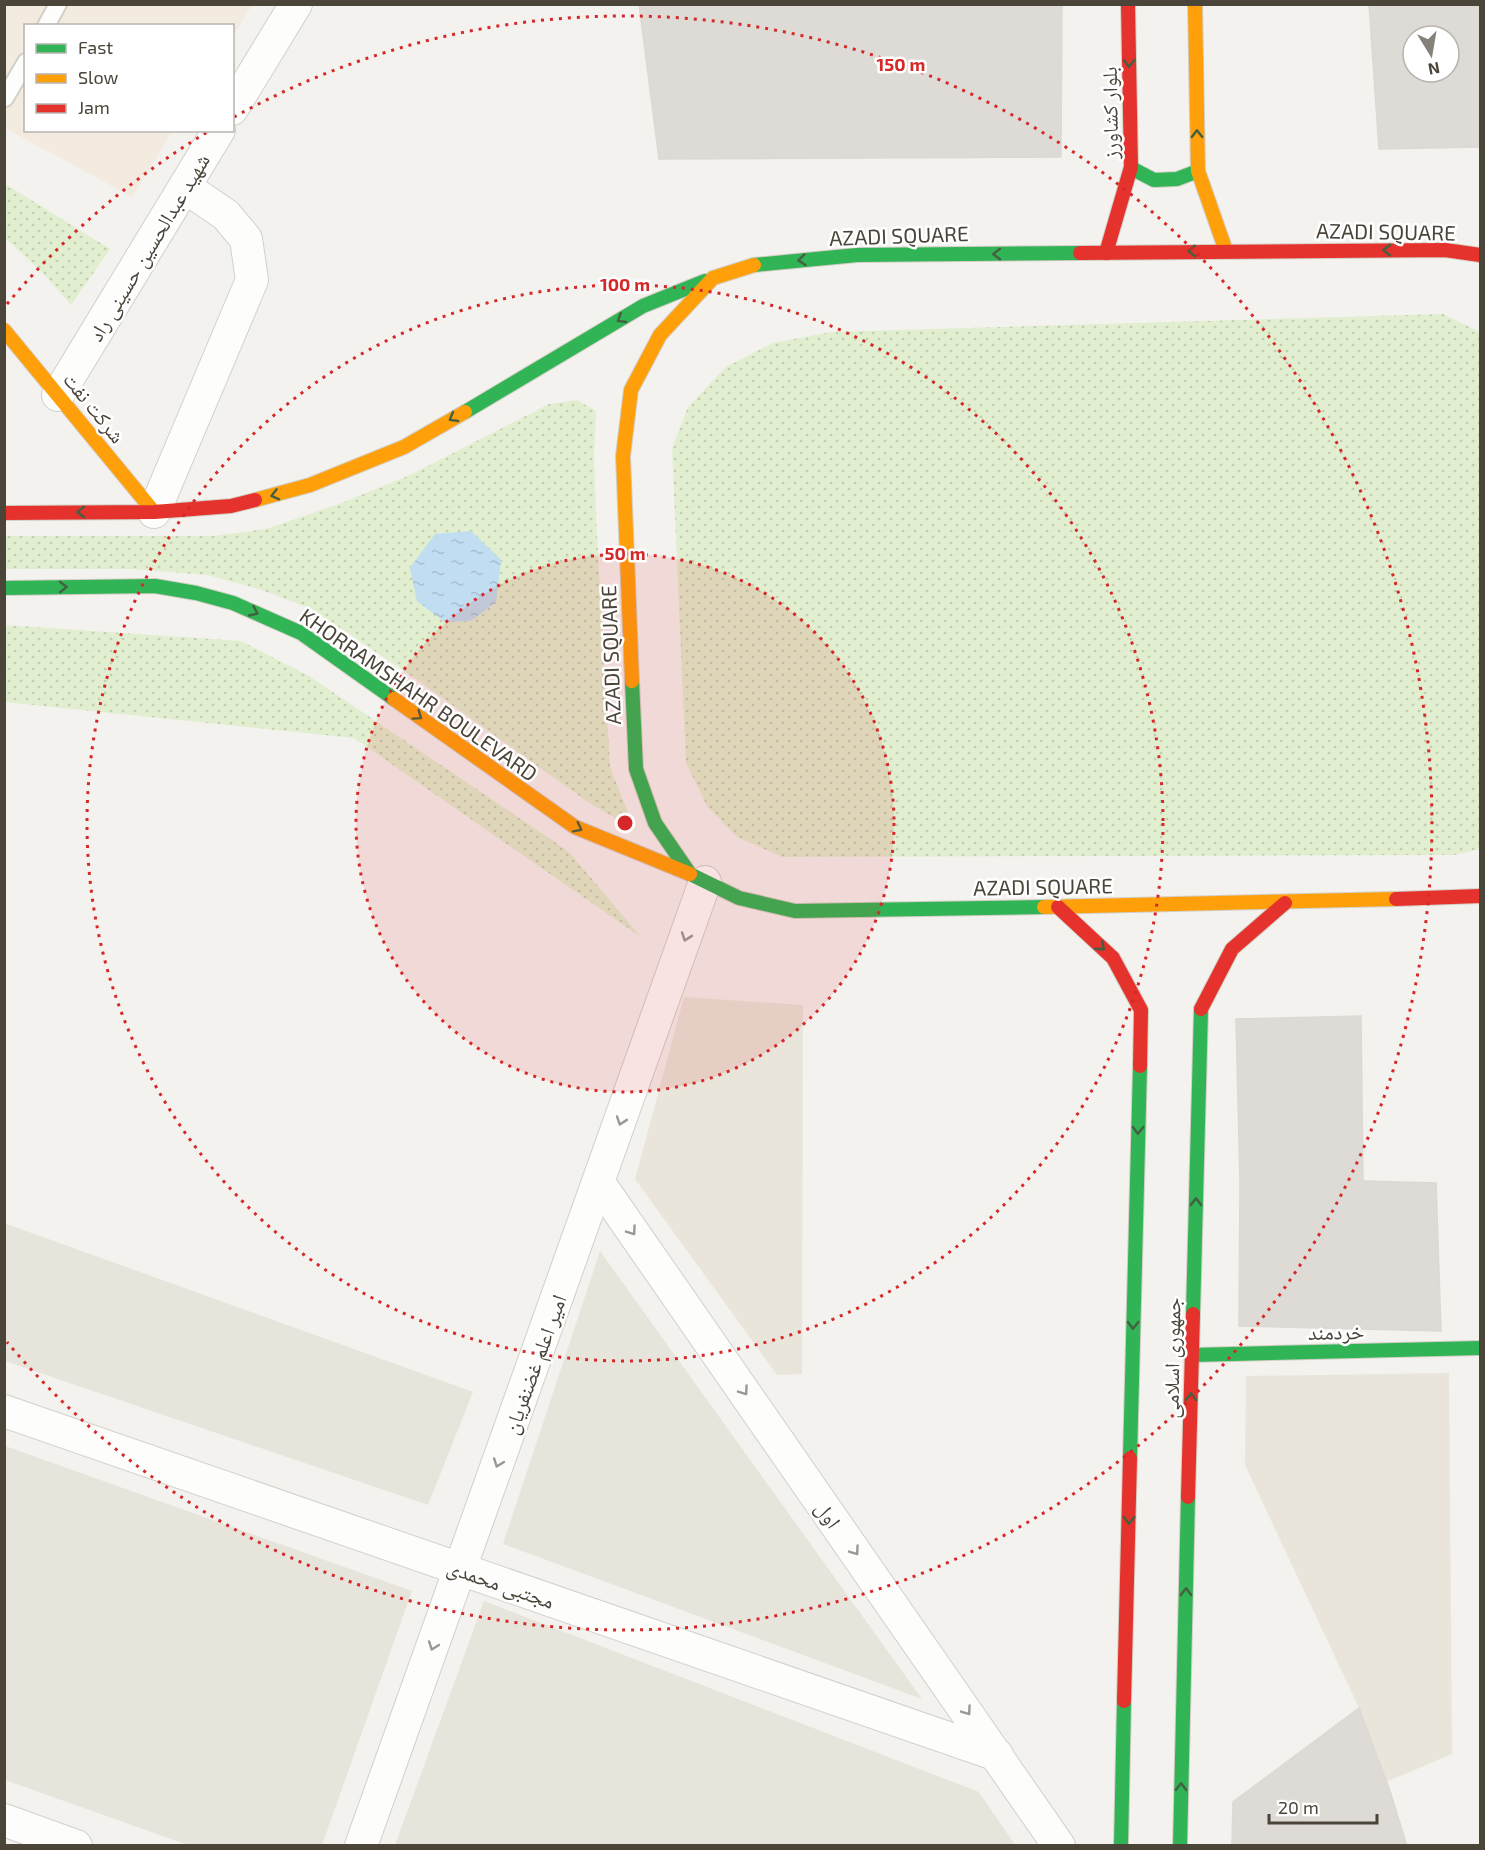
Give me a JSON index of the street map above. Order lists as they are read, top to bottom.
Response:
{
  "streets": {
    "main road": [
      "بلوار کشاورز",
      "AZADI SQUARE",
      "شرکت نفت",
      "KHORRAMSHAHR BOULEVARD",
      "خردمند",
      "جمهوری اسلامی"
    ],
    "street": [
      "شهید عبدالحسین حسینی راد",
      "امیر اعلم غضنفریان",
      "اول",
      "مجتبی محمدی"
    ]
  },
  "crossings": [
    ["بلوار کشاورز", "AZADI SQUARE"],
    ["AZADI SQUARE", "KHORRAMSHAHR BOULEVARD"],
    ["AZADI SQUARE", "جمهوری اسلامی"],
    ["AZADI SQUARE", "امیر اعلم غضنفریان"],
    ["شهید عبدالحسین حسینی راد", "شرکت نفت"],
    ["KHORRAMSHAHR BOULEVARD", "امیر اعلم غضنفریان"],
    ["خردمند", "جمهوری اسلامی"],
    ["امیر اعلم غضنفریان", "اول"],
    ["امیر اعلم غضنفریان", "مجتبی محمدی"],
    ["اول", "مجتبی محمدی"]
  ],
  "one_way": ["KHORRAMSHAHR BOULEVARD", "امیر اعلم غضنفریان", "اول"],
  "legend": ["Fast", "Slow", "Jam"],
  "scale_bar": "20 m",
  "north": "bottom",
  "rings": ["150 m", "100 m", "50 m"]
}
